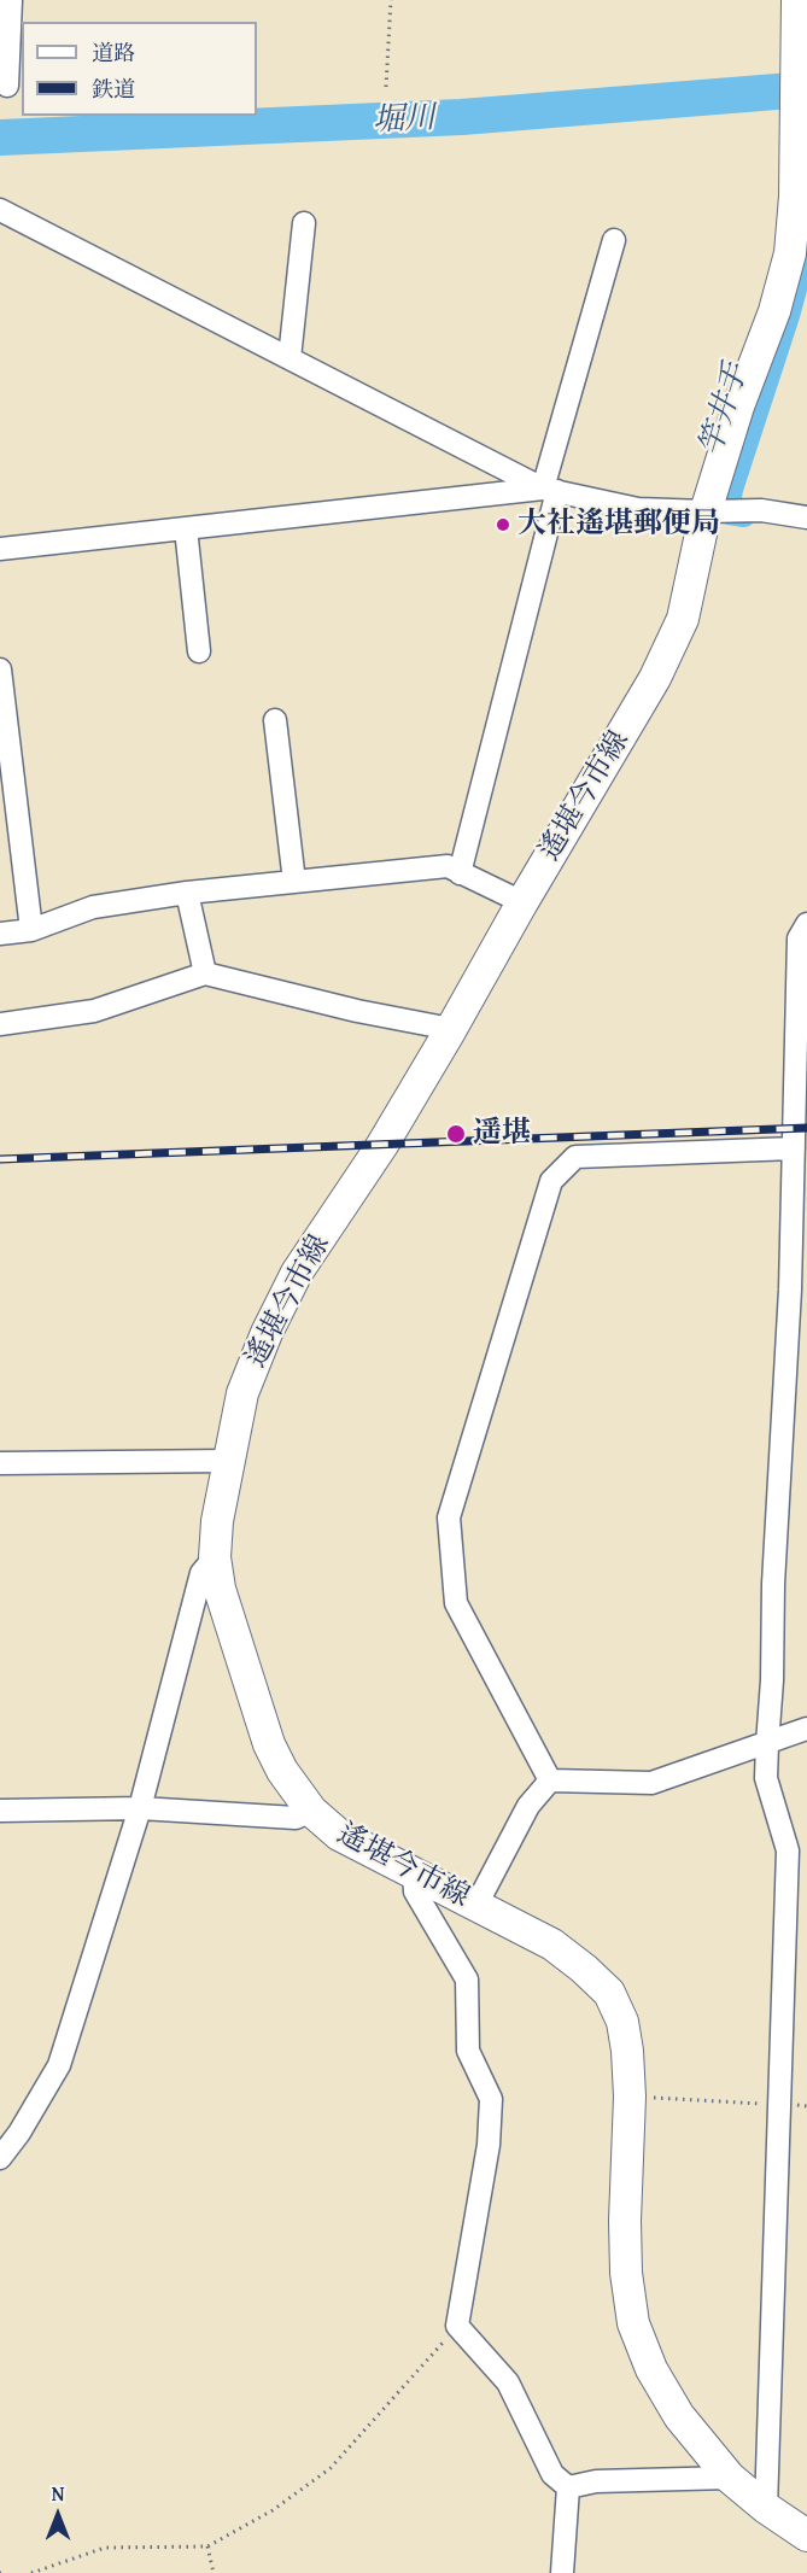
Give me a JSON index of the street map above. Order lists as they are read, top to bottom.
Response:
{
  "streets": {
    "main road": ["遙堪今市線"]
  },
  "water": ["堀川", "竿井手"],
  "places": ["大社遙堪郵便局", "遥堪"],
  "legend": ["道路", "鉄道"],
  "north": "top"
}
